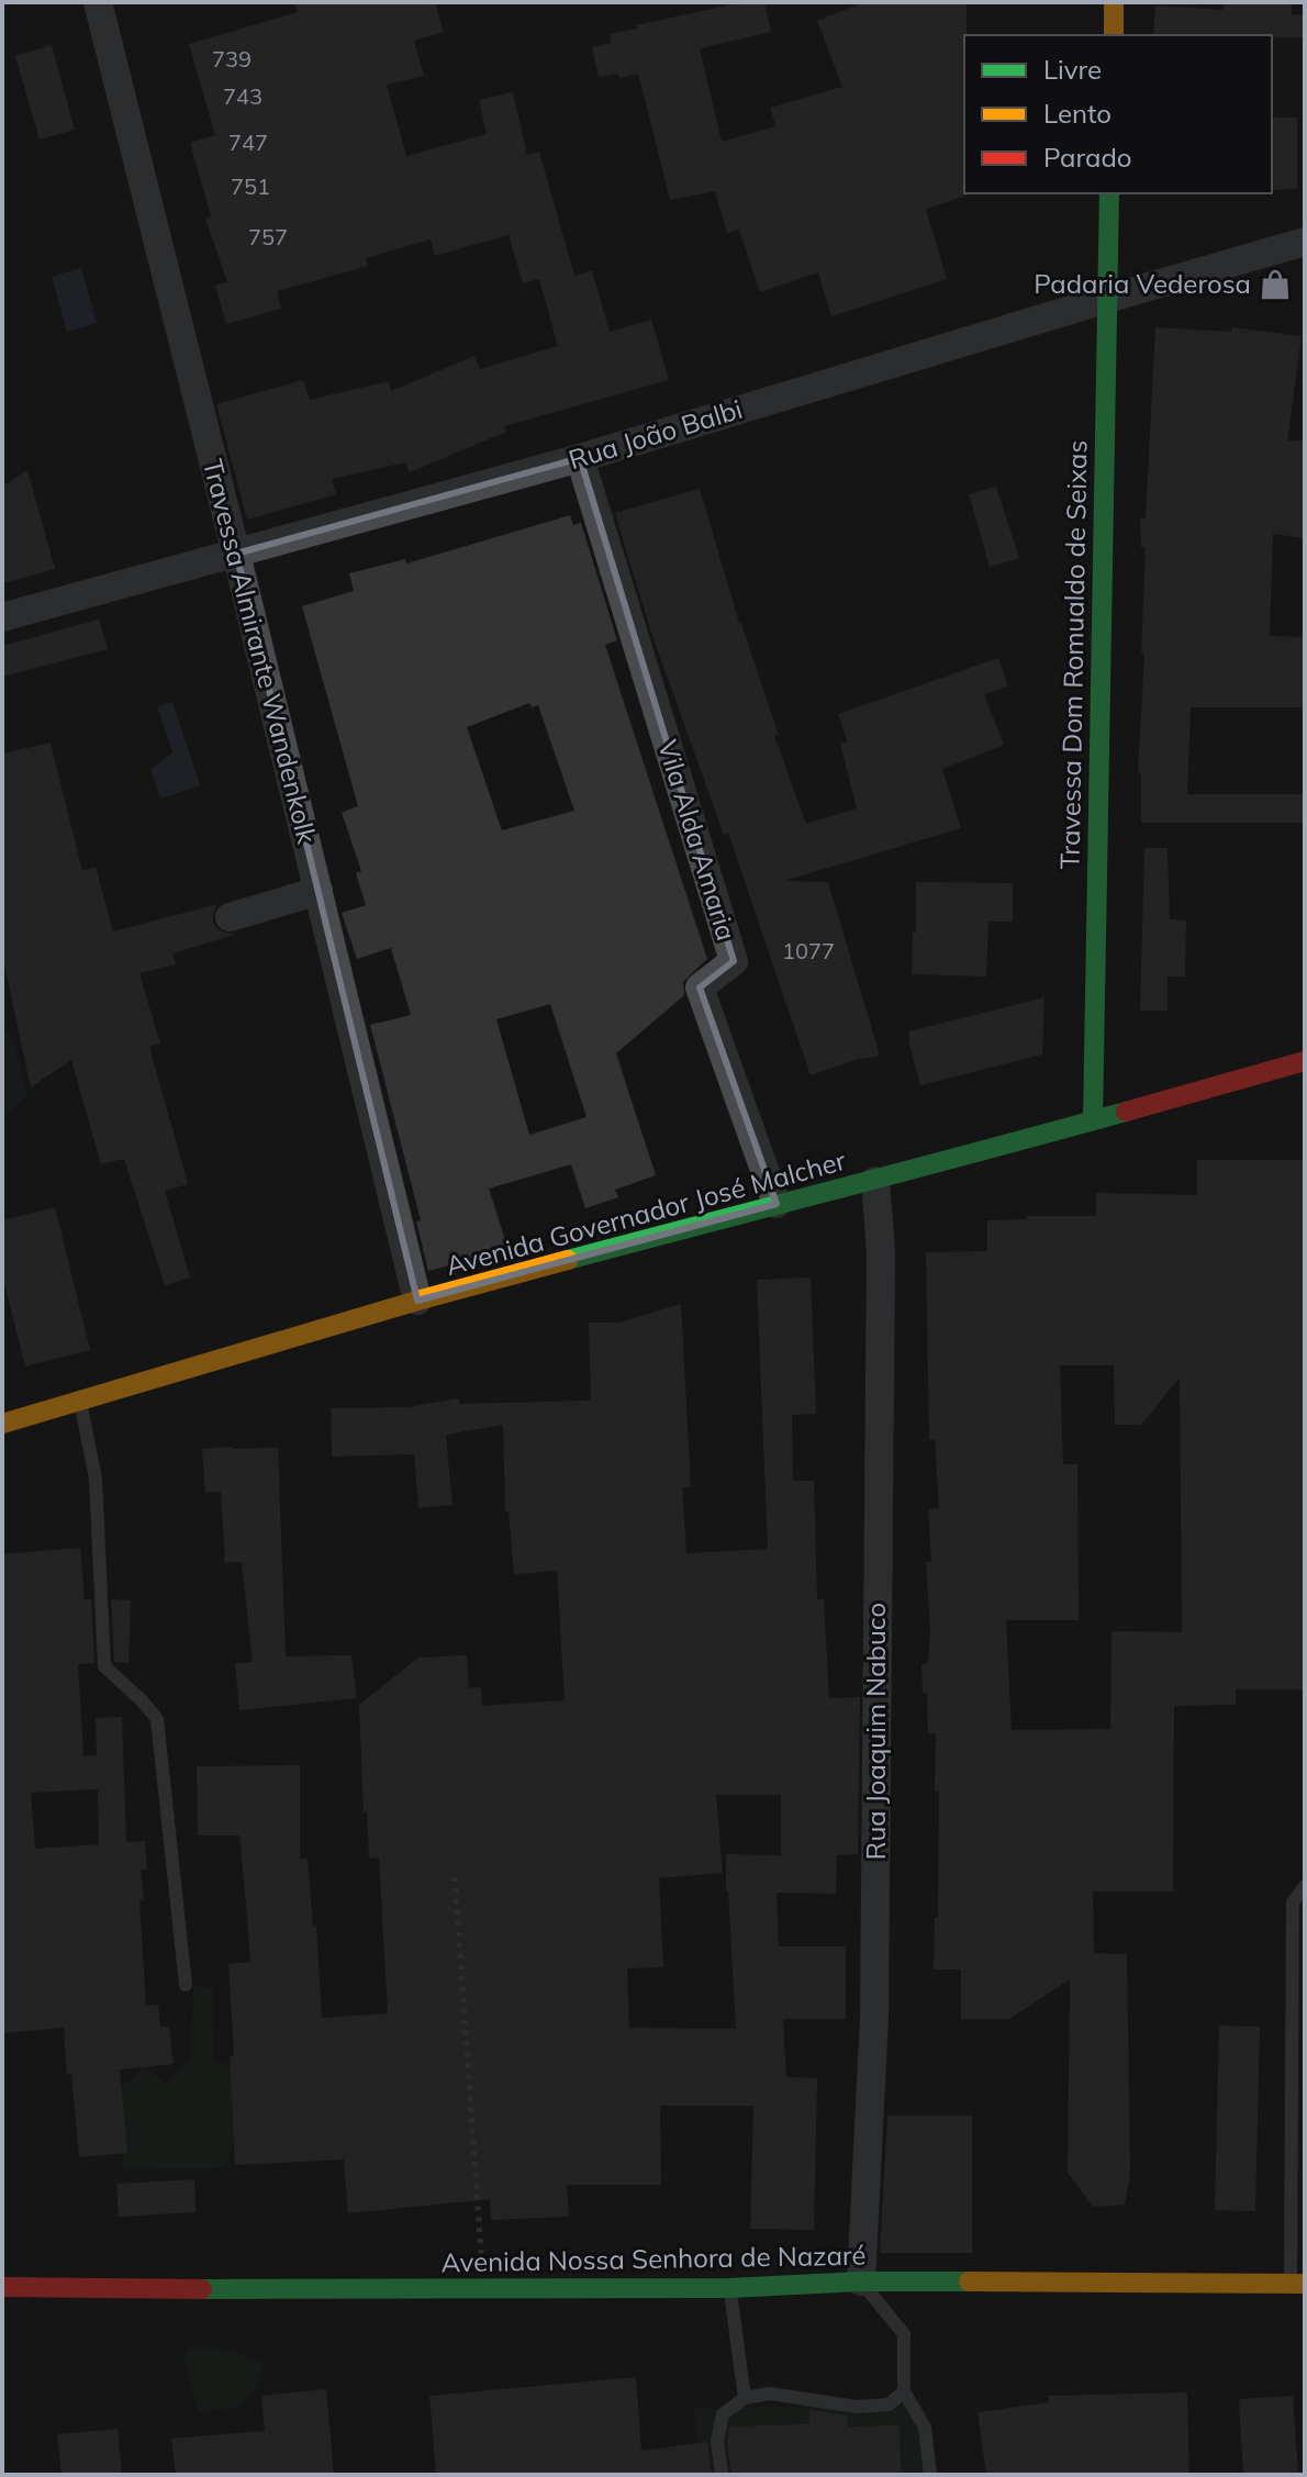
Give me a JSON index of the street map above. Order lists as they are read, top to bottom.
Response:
{
  "streets": {
    "main road": ["Travessa Dom Romualdo de Seixas", "Avenida Governador José Malcher", "Avenida Nossa Senhora de Nazaré"],
    "street": [
      "Rua João Balbi",
      "Travessa Almirante Wandenkolk",
      "Vila Alda Amaria",
      "Rua Joaquim Nabuco"
    ]
  },
  "crossings": [
    ["Rua João Balbi", "Travessa Almirante Wandenkolk"],
    ["Rua João Balbi", "Travessa Dom Romualdo de Seixas"],
    ["Rua João Balbi", "Vila Alda Amaria"],
    ["Travessa Almirante Wandenkolk", "Avenida Governador José Malcher"],
    ["Travessa Dom Romualdo de Seixas", "Avenida Governador José Malcher"],
    ["Vila Alda Amaria", "Avenida Governador José Malcher"],
    ["Avenida Governador José Malcher", "Rua Joaquim Nabuco"],
    ["Rua Joaquim Nabuco", "Avenida Nossa Senhora de Nazaré"]
  ],
  "places": {
    "shop": ["Padaria Vederosa"]
  },
  "house_numbers": [
    "739",
    "743",
    "747",
    "751",
    "757",
    "1077"
  ],
  "legend": ["Livre", "Lento", "Parado"]
}
